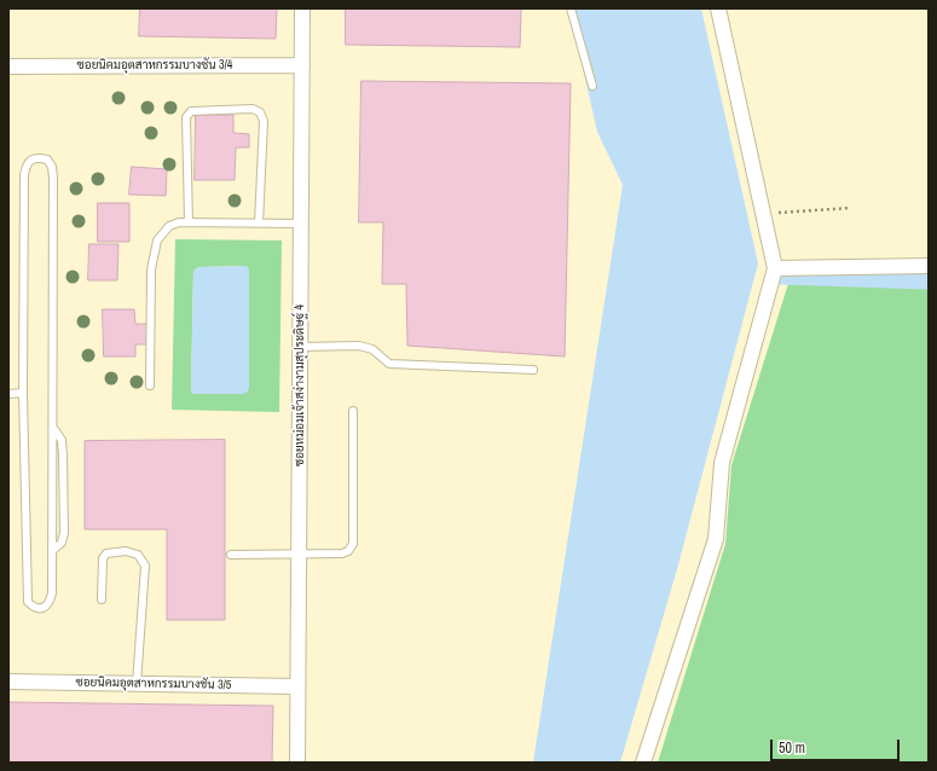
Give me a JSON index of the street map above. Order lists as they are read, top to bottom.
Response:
{
  "streets": {
    "street": ["ซอยนิคมอุตสาหกรรมบางชัน 3/4", "ซอยหม่อมเจ้าสง่างามสุประดิษฐ์ 4", "ซอยนิคมอุตสาหกรรมบางชัน 3/5"]
  },
  "crossings": [
    ["ซอยนิคมอุตสาหกรรมบางชัน 3/4", "ซอยหม่อมเจ้าสง่างามสุประดิษฐ์ 4"],
    ["ซอยหม่อมเจ้าสง่างามสุประดิษฐ์ 4", "ซอยนิคมอุตสาหกรรมบางชัน 3/5"]
  ],
  "scale_bar": "50 m"
}
